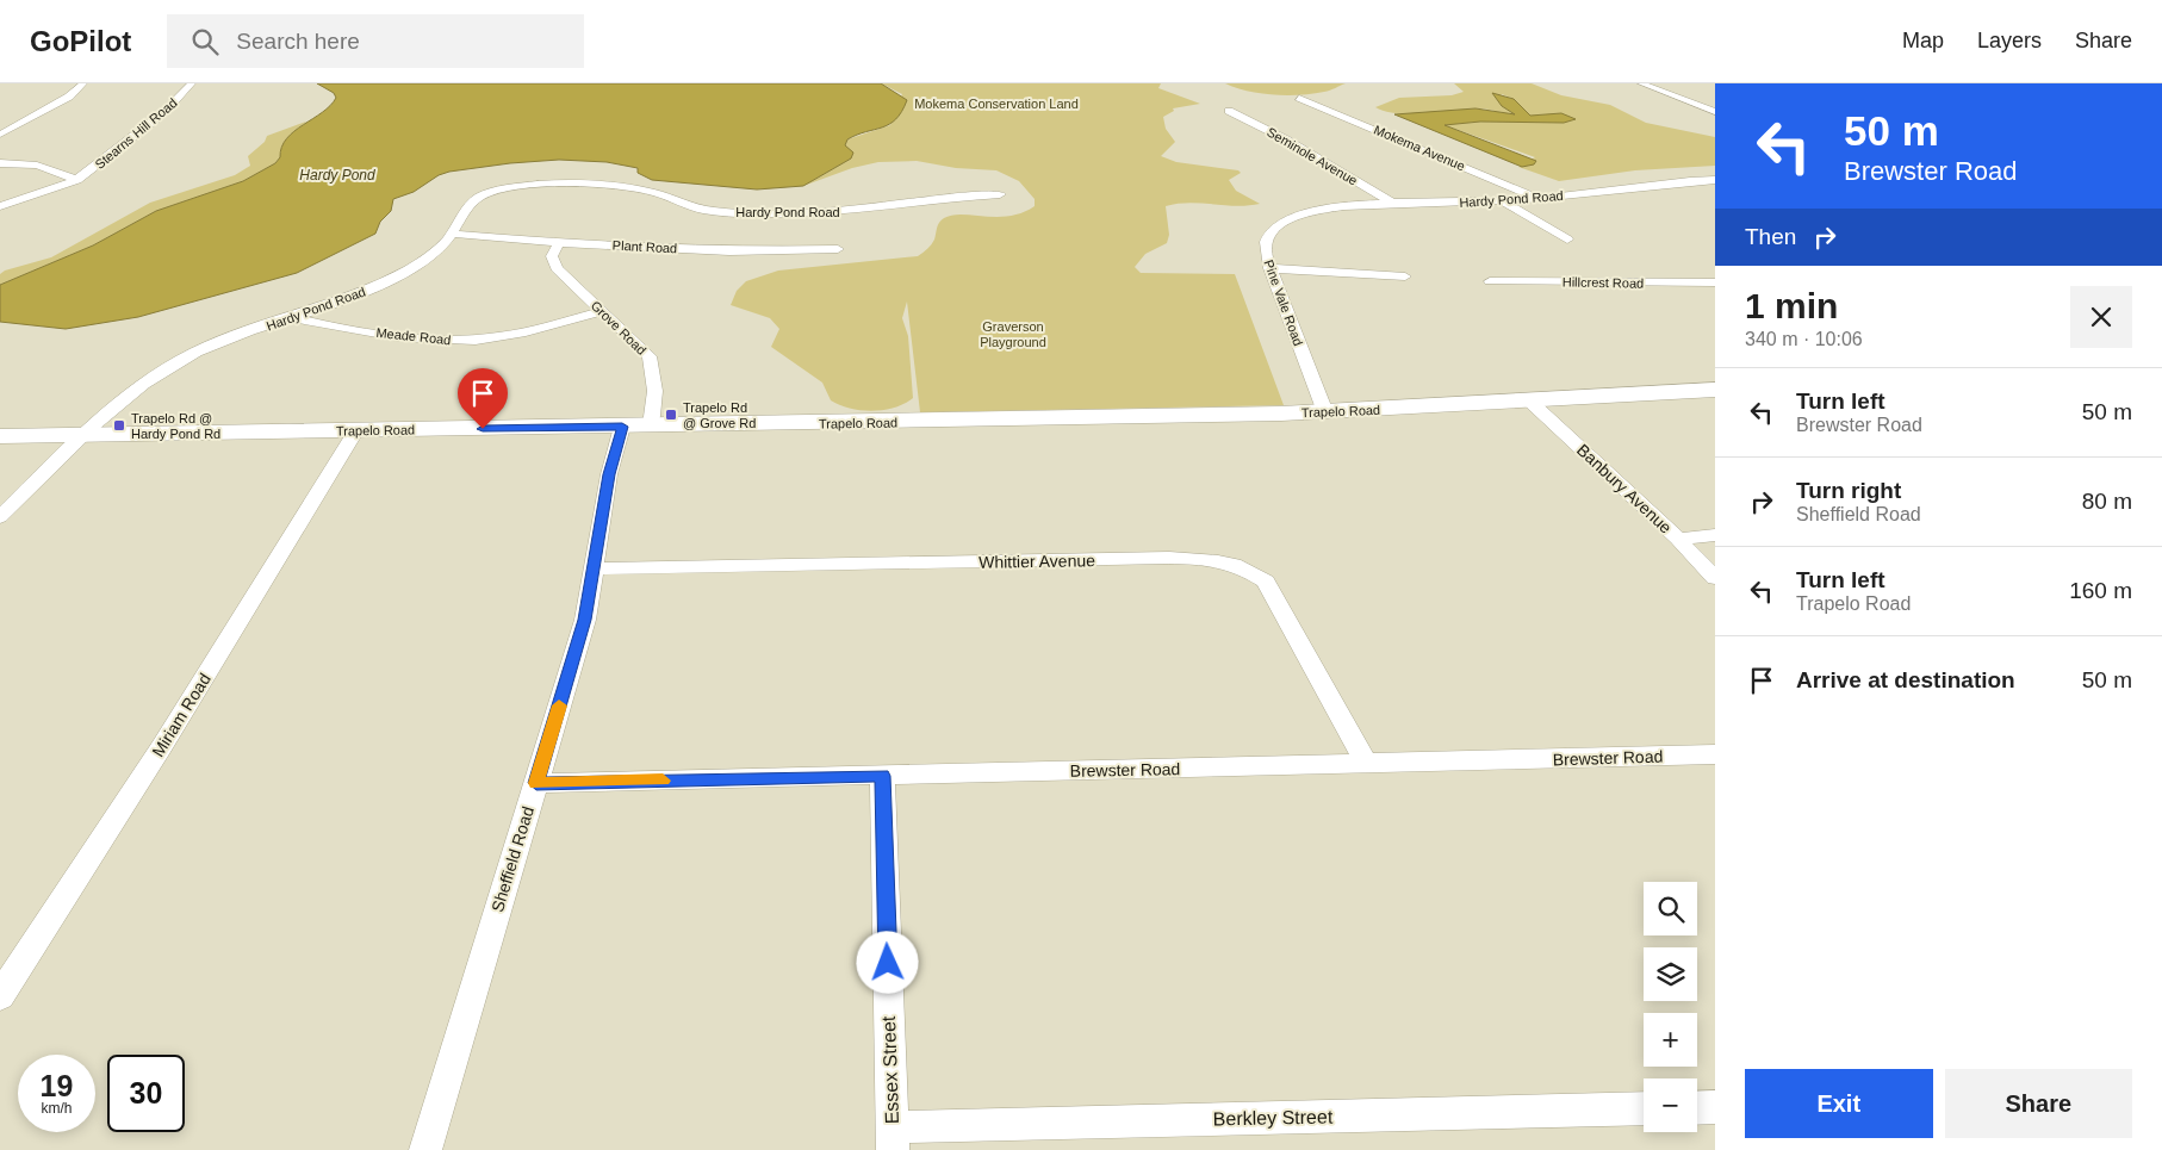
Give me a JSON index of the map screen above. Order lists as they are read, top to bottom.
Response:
{
  "streets": {
    "main road": ["Trapelo Road"],
    "street": [
      "Stearns Hill Road",
      "Mokema Avenue",
      "Seminole Avenue",
      "Hardy Pond Road",
      "Plant Road",
      "Hillcrest Road",
      "Pine Vale Road",
      "Grove Road",
      "Meade Road",
      "Banbury Avenue",
      "Whittier Avenue",
      "Miriam Road",
      "Brewster Road",
      "Sheffield Road",
      "Essex Street",
      "Berkley Street"
    ]
  },
  "crossings": [
    ["Mokema Avenue", "Hardy Pond Road"],
    ["Seminole Avenue", "Hardy Pond Road"],
    ["Hardy Pond Road", "Plant Road"],
    ["Hardy Pond Road", "Pine Vale Road"],
    ["Hardy Pond Road", "Meade Road"],
    ["Hardy Pond Road", "Trapelo Road"],
    ["Plant Road", "Grove Road"],
    ["Pine Vale Road", "Trapelo Road"],
    ["Grove Road", "Meade Road"],
    ["Grove Road", "Trapelo Road"],
    ["Trapelo Road", "Banbury Avenue"],
    ["Trapelo Road", "Miriam Road"],
    ["Trapelo Road", "Sheffield Road"],
    ["Whittier Avenue", "Brewster Road"],
    ["Whittier Avenue", "Sheffield Road"],
    ["Brewster Road", "Sheffield Road"],
    ["Brewster Road", "Essex Street"],
    ["Essex Street", "Berkley Street"]
  ],
  "water": ["Hardy Pond"],
  "parks": ["Mokema Conservation Land", "Graverson Playground"],
  "places": {
    "transit": ["Trapelo Rd @ Grove Rd", "Trapelo Rd @ Hardy Pond Rd"]
  },
  "page": {
    "header": "GoPilot",
    "search": "Search here",
    "nav": ["Map", "Layers", "Share"],
    "turn": ["50 m", "Brewster Road"],
    "then": "Then",
    "heading": ["1 min", "340 m · 10:06"],
    "list": [
      {
        "name": "Turn left",
        "note": "Brewster Road",
        "value": "50 m"
      },
      {
        "name": "Turn right",
        "note": "Sheffield Road",
        "value": "80 m"
      },
      {
        "name": "Turn left",
        "note": "Trapelo Road",
        "value": "160 m"
      },
      {
        "name": "Arrive at destination",
        "value": "50 m"
      }
    ],
    "map_buttons": ["+", "−"],
    "speed": "19 km/h",
    "limit": "30",
    "buttons": ["Exit", "Share"]
  }
}
